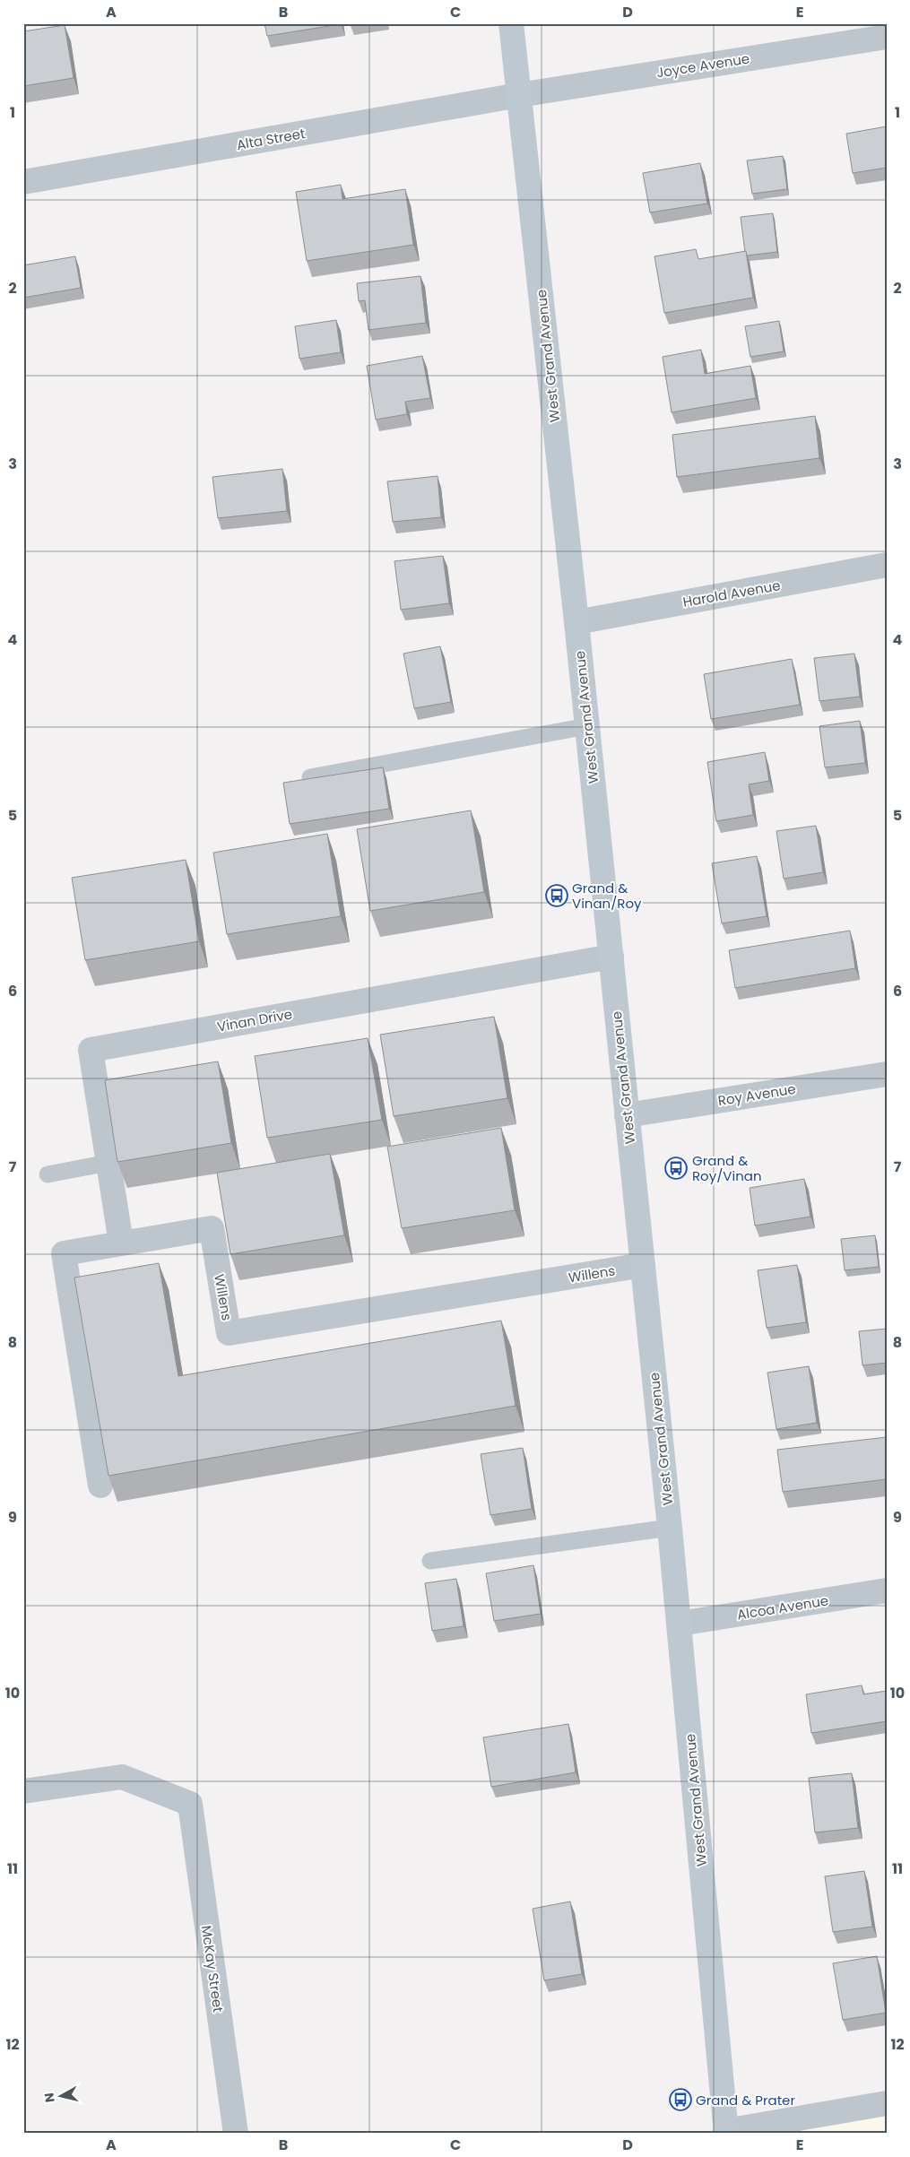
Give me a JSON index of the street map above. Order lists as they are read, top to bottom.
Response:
{
  "streets": {
    "main road": ["West Grand Avenue"],
    "street": [
      "Joyce Avenue",
      "Alta Street",
      "Harold Avenue",
      "Vinan Drive",
      "Roy Avenue",
      "Willens",
      "Alcoa Avenue",
      "McKay Street"
    ]
  },
  "crossings": [
    ["Joyce Avenue", "Alta Street"],
    ["Joyce Avenue", "West Grand Avenue"],
    ["Alta Street", "West Grand Avenue"],
    ["West Grand Avenue", "Harold Avenue"],
    ["West Grand Avenue", "Vinan Drive"],
    ["West Grand Avenue", "Roy Avenue"],
    ["West Grand Avenue", "Willens"],
    ["West Grand Avenue", "Alcoa Avenue"],
    ["Vinan Drive", "Willens"]
  ],
  "places": {
    "bus stop": ["Grand & Vinan/Roy", "Grand & Roy/Vinan", "Grand & Prater"]
  },
  "north": "left",
  "grid": {
    "columns": [
      "A",
      "B",
      "C",
      "D",
      "E"
    ],
    "rows": [
      "1",
      "2",
      "3",
      "4",
      "5",
      "6",
      "7",
      "8",
      "9",
      "10",
      "11",
      "12"
    ]
  }
}
